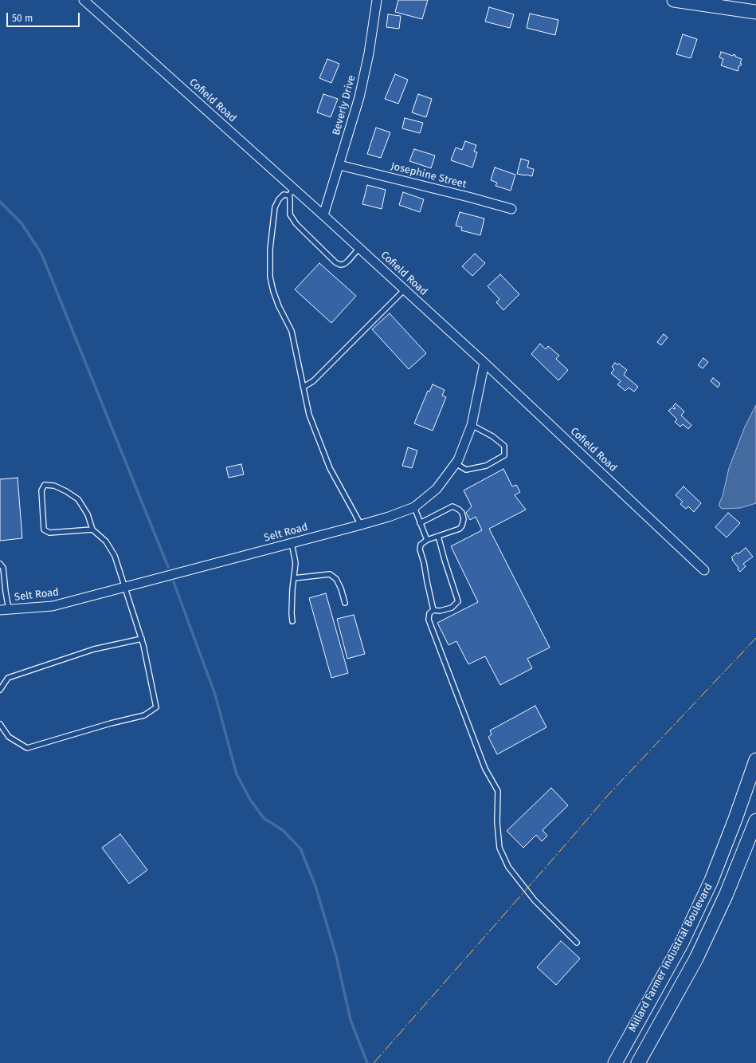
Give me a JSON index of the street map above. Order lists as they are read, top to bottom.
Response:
{
  "streets": {
    "main road": ["Millard Farmer Industrial Boulevard"],
    "street": [
      "Cofield Road",
      "Beverly Drive",
      "Josephine Street",
      "Selt Road"
    ]
  },
  "crossings": [
    ["Cofield Road", "Beverly Drive"],
    ["Cofield Road", "Selt Road"],
    ["Beverly Drive", "Josephine Street"]
  ],
  "scale_bar": "50 m"
}
